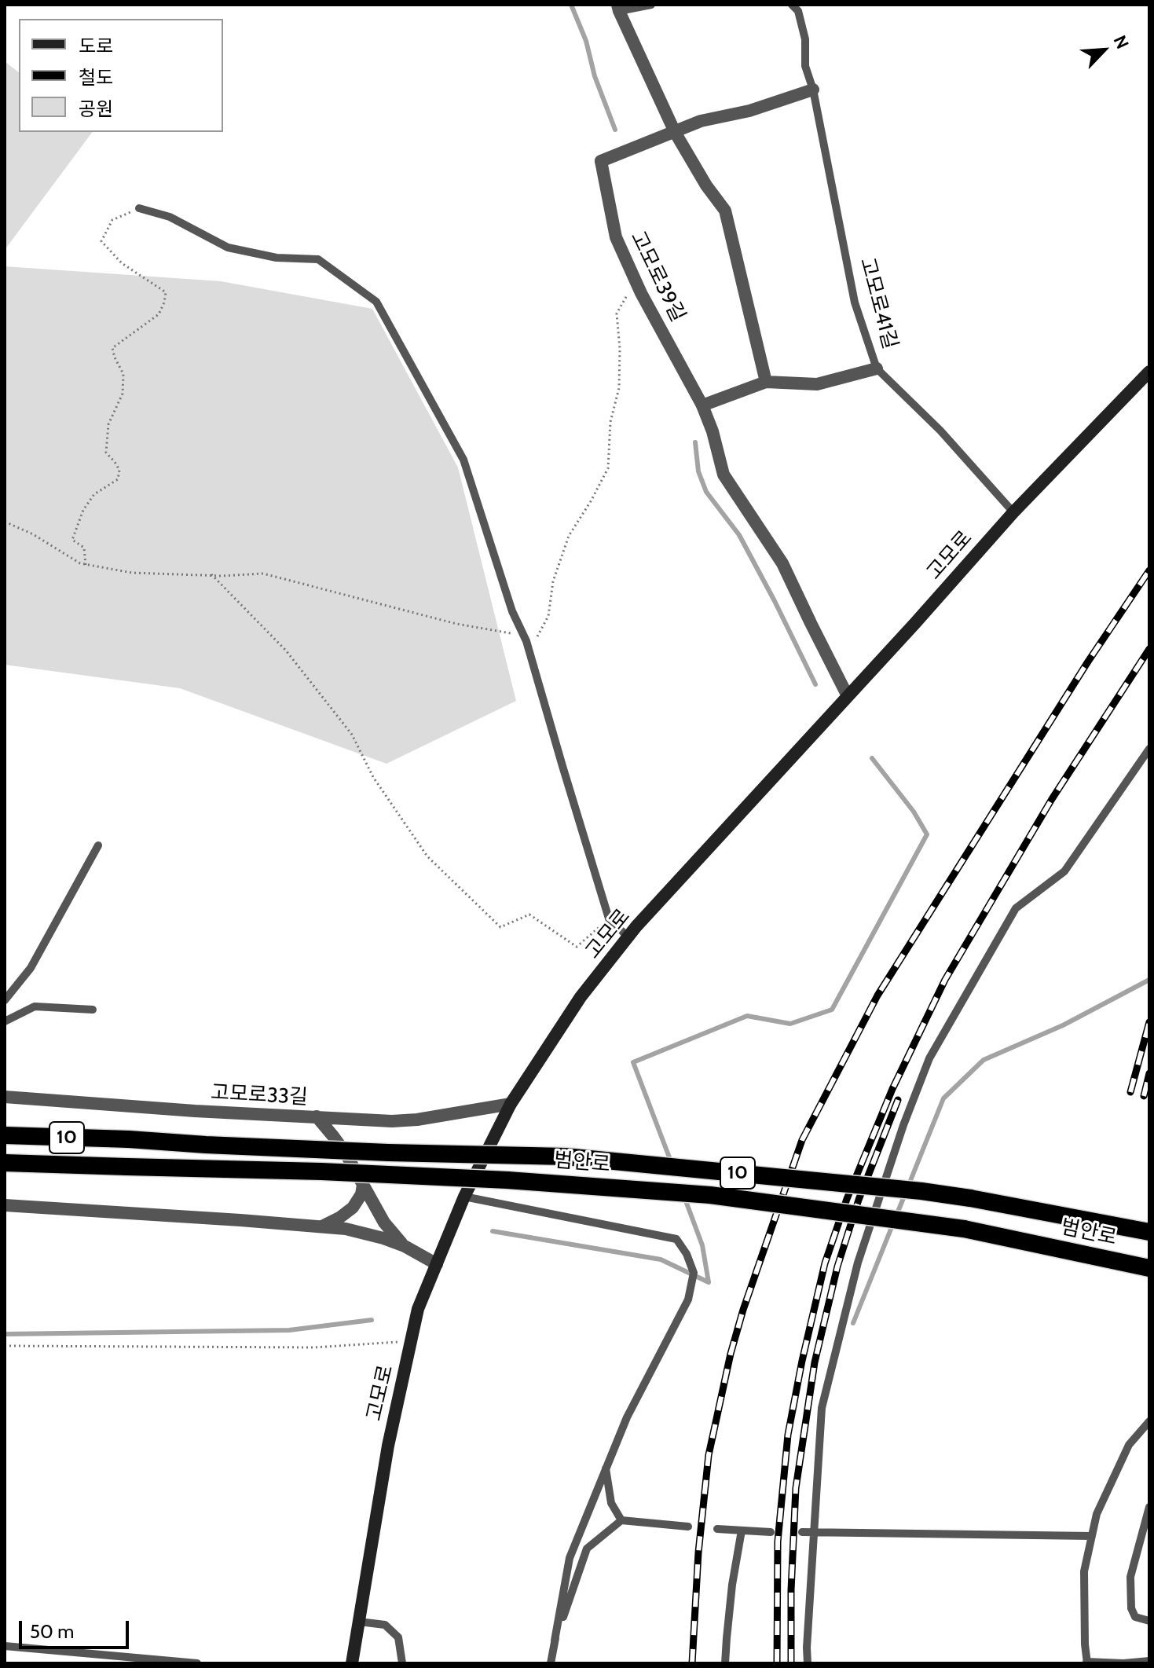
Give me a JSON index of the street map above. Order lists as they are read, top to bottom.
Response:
{
  "streets": {
    "highway": ["10", "범안로"],
    "main road": ["고모로"],
    "street": ["고모로39길", "고모로33길"],
    "lane": ["고모로41길"]
  },
  "crossings": [
    ["고모로39길", "고모로"],
    ["고모로41길", "고모로"],
    ["고모로", "고모로33길"]
  ],
  "legend": ["도로", "철도", "공원"],
  "scale_bar": "50 m",
  "north": "top right"
}
